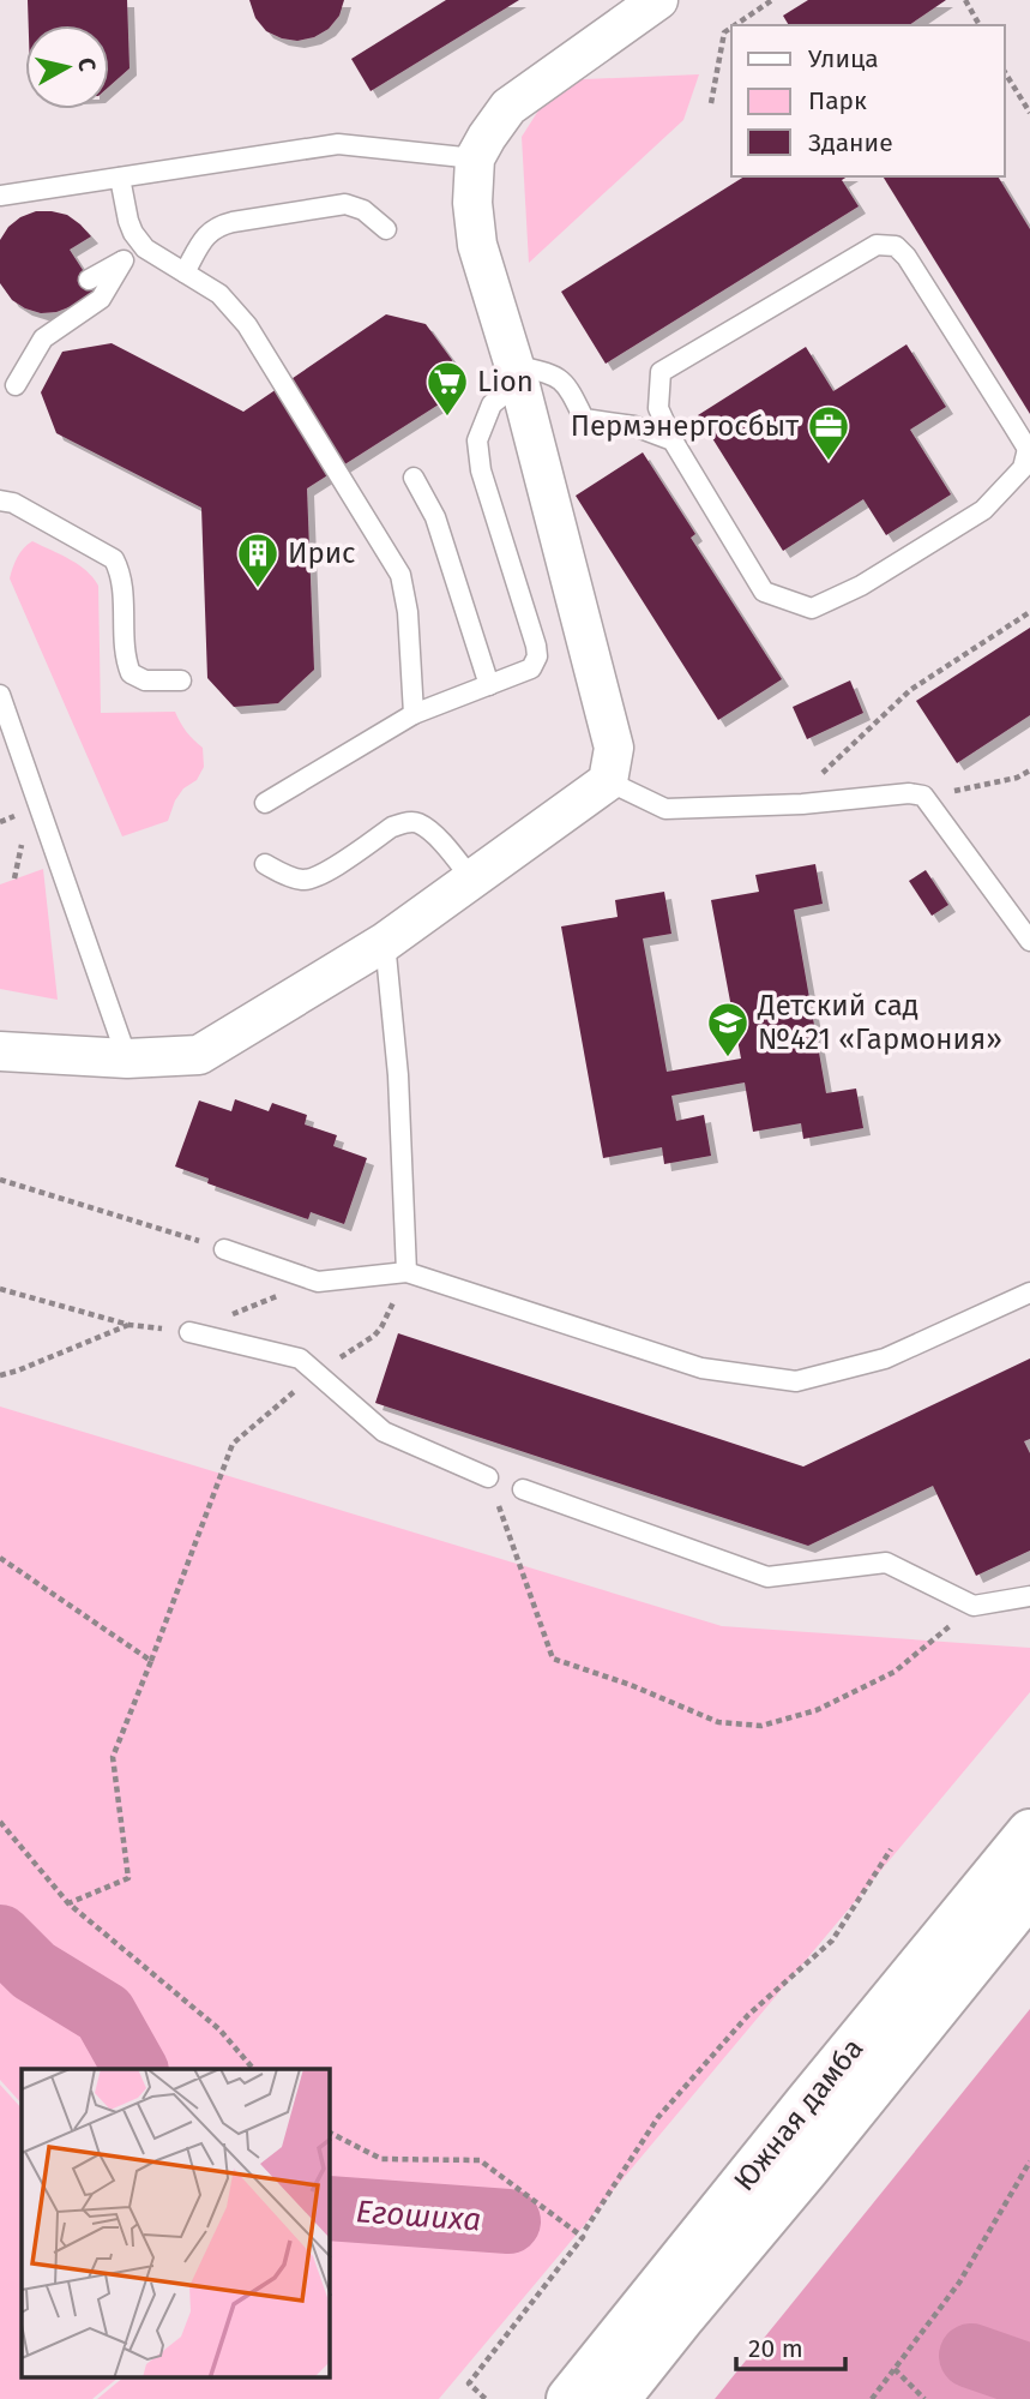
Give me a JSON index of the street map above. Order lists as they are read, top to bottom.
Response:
{
  "streets": {
    "main road": ["Южная дамба"]
  },
  "water": ["Егошиха"],
  "places": {
    "supermarket": ["Lion"],
    "office": ["Пермэнергосбыт"],
    "building": ["Ирис"],
    "school or university": ["Детский сад №421 «Гармония»"]
  },
  "legend": ["Улица", "Парк", "Здание"],
  "scale_bar": "20 m",
  "north": "right"
}
